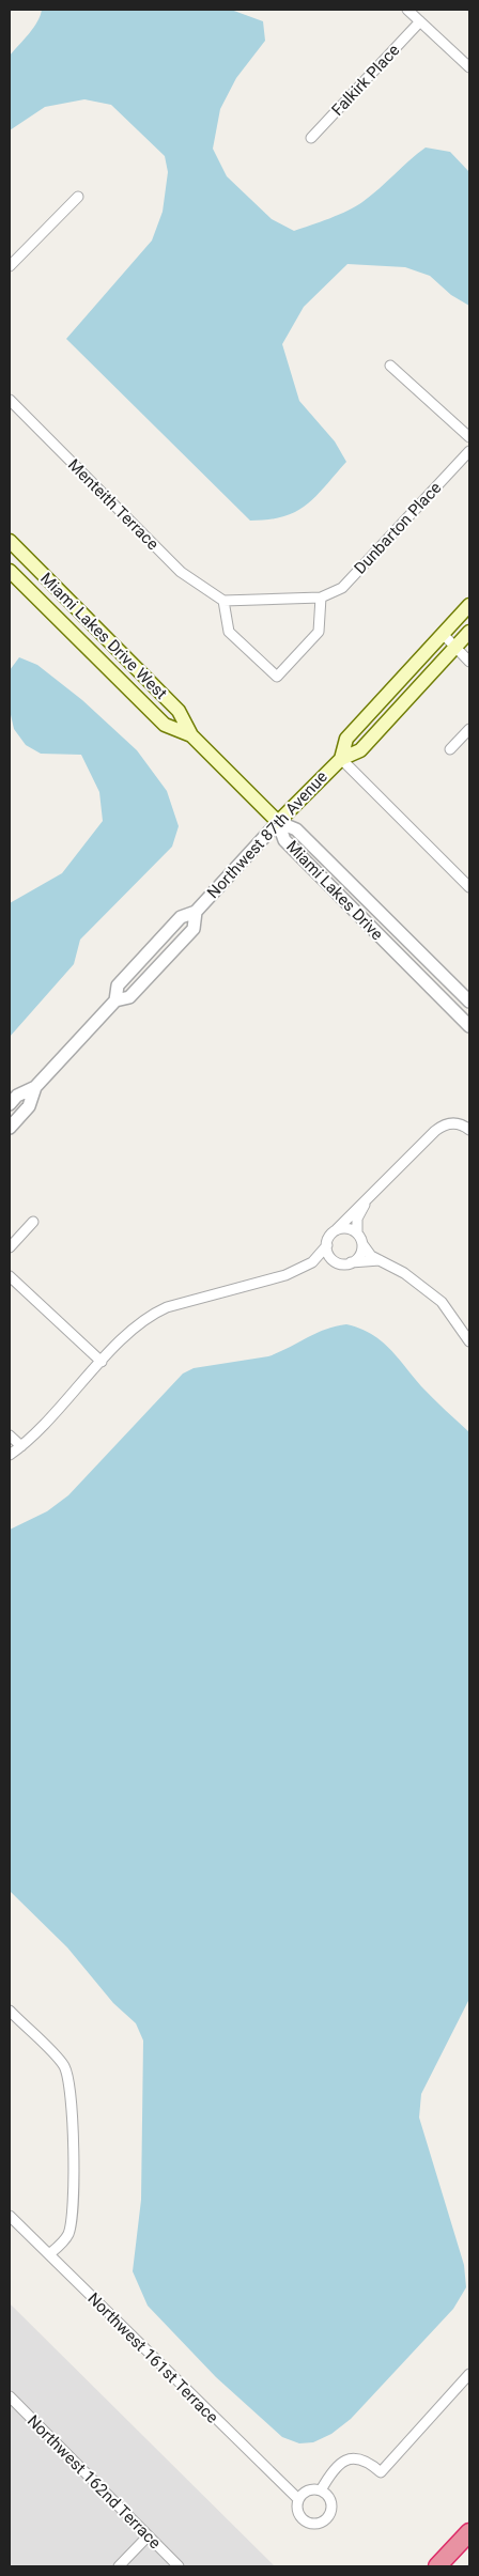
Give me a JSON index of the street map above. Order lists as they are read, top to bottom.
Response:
{
  "streets": {
    "main road": ["Miami Lakes Drive West", "Northwest 87th Avenue"],
    "street": [
      "Falkirk Place",
      "Menteith Terrace",
      "Dunbarton Place",
      "Miami Lakes Drive",
      "Northwest 161st Terrace",
      "Northwest 162nd Terrace"
    ]
  },
  "crossings": [
    ["Menteith Terrace", "Dunbarton Place"],
    ["Miami Lakes Drive West", "Northwest 87th Avenue"],
    ["Miami Lakes Drive West", "Miami Lakes Drive"],
    ["Northwest 87th Avenue", "Miami Lakes Drive"]
  ]
}
